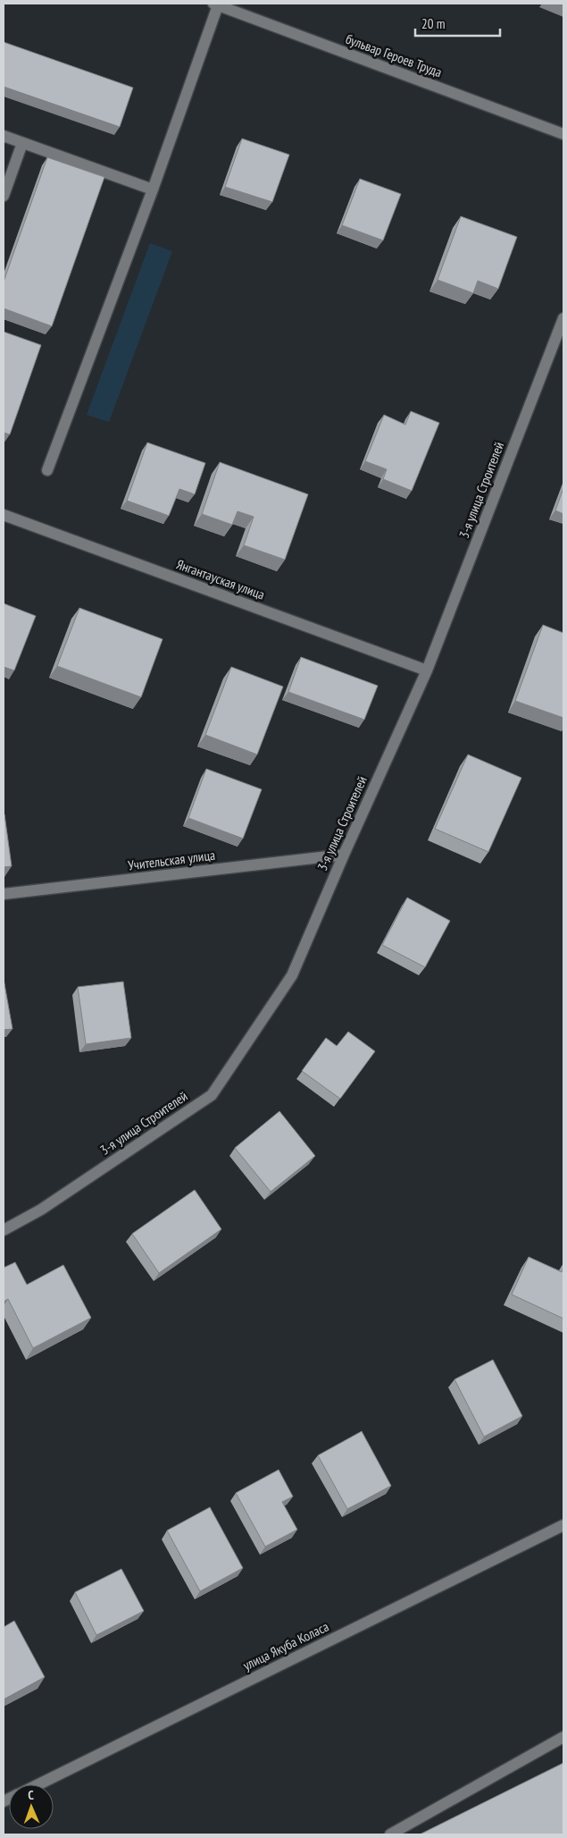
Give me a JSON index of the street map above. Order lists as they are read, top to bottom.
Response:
{
  "streets": {
    "street": [
      "бульвар Героев Труда",
      "3-я улица Строителей",
      "Янгантауская улица",
      "Учительская улица",
      "улица Якуба Коласа"
    ]
  },
  "crossings": [
    ["3-я улица Строителей", "Янгантауская улица"],
    ["3-я улица Строителей", "Учительская улица"]
  ],
  "scale_bar": "20 m",
  "north": "top"
}
